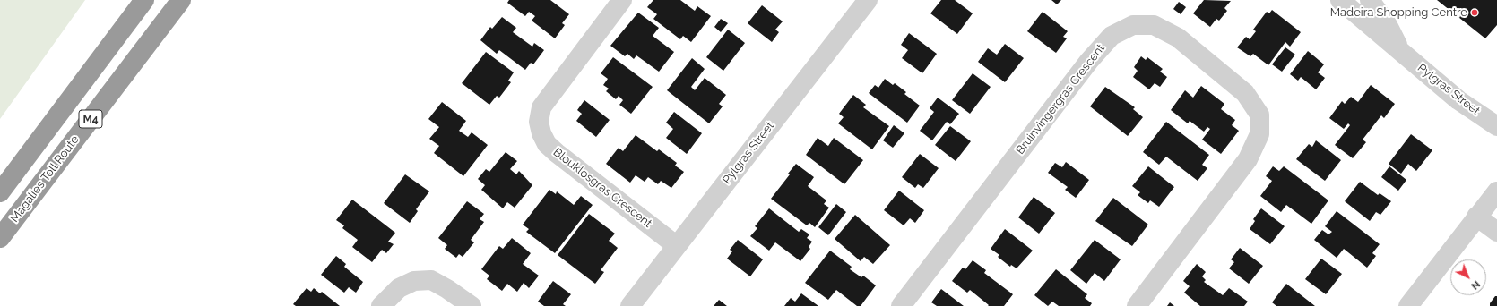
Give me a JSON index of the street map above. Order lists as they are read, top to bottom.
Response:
{
  "streets": {
    "highway": ["M4", "Magalies Toll Route"],
    "street": ["Pylgras Street", "Bruinvingergras Crescent", "Blouklosgras Crescent"]
  },
  "crossings": [
    ["Pylgras Street", "Blouklosgras Crescent"]
  ],
  "places": ["Madeira Shopping Centre"],
  "north": "bottom right"
}
